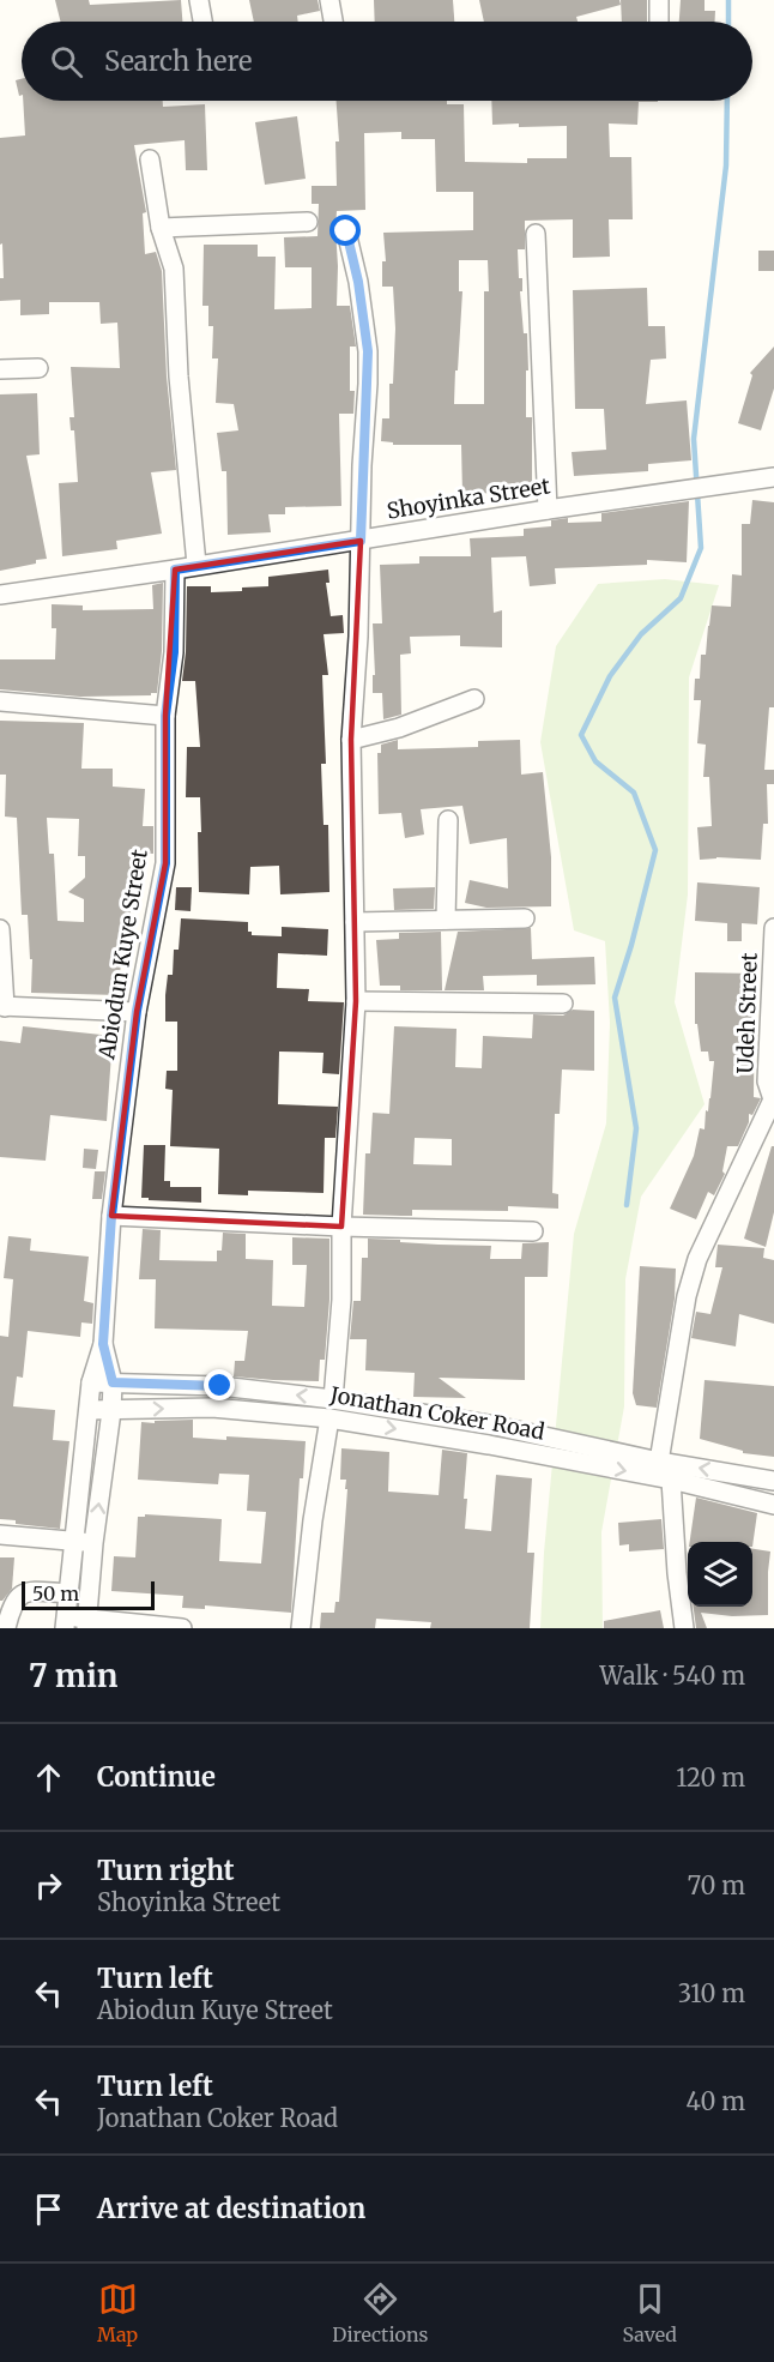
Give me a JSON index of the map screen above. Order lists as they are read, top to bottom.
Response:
{
  "streets": {
    "street": [
      "Shoyinka Street",
      "Abiodun Kuye Street",
      "Udeh Street",
      "Jonathan Coker Road"
    ]
  },
  "crossings": [
    ["Shoyinka Street", "Abiodun Kuye Street"],
    ["Abiodun Kuye Street", "Jonathan Coker Road"]
  ],
  "scale_bar": "50 m",
  "page": {
    "search": "Search here",
    "scale": "50 m",
    "heading": ["7 min", "Walk · 540 m"],
    "list": [
      ["Continue", "120 m"],
      ["Turn right", "Shoyinka Street", "70 m"],
      ["Turn left", "Abiodun Kuye Street", "310 m"],
      ["Turn left", "Jonathan Coker Road", "40 m"],
      "Arrive at destination"
    ],
    "nav": ["Map", "Directions", "Saved"]
  }
}
